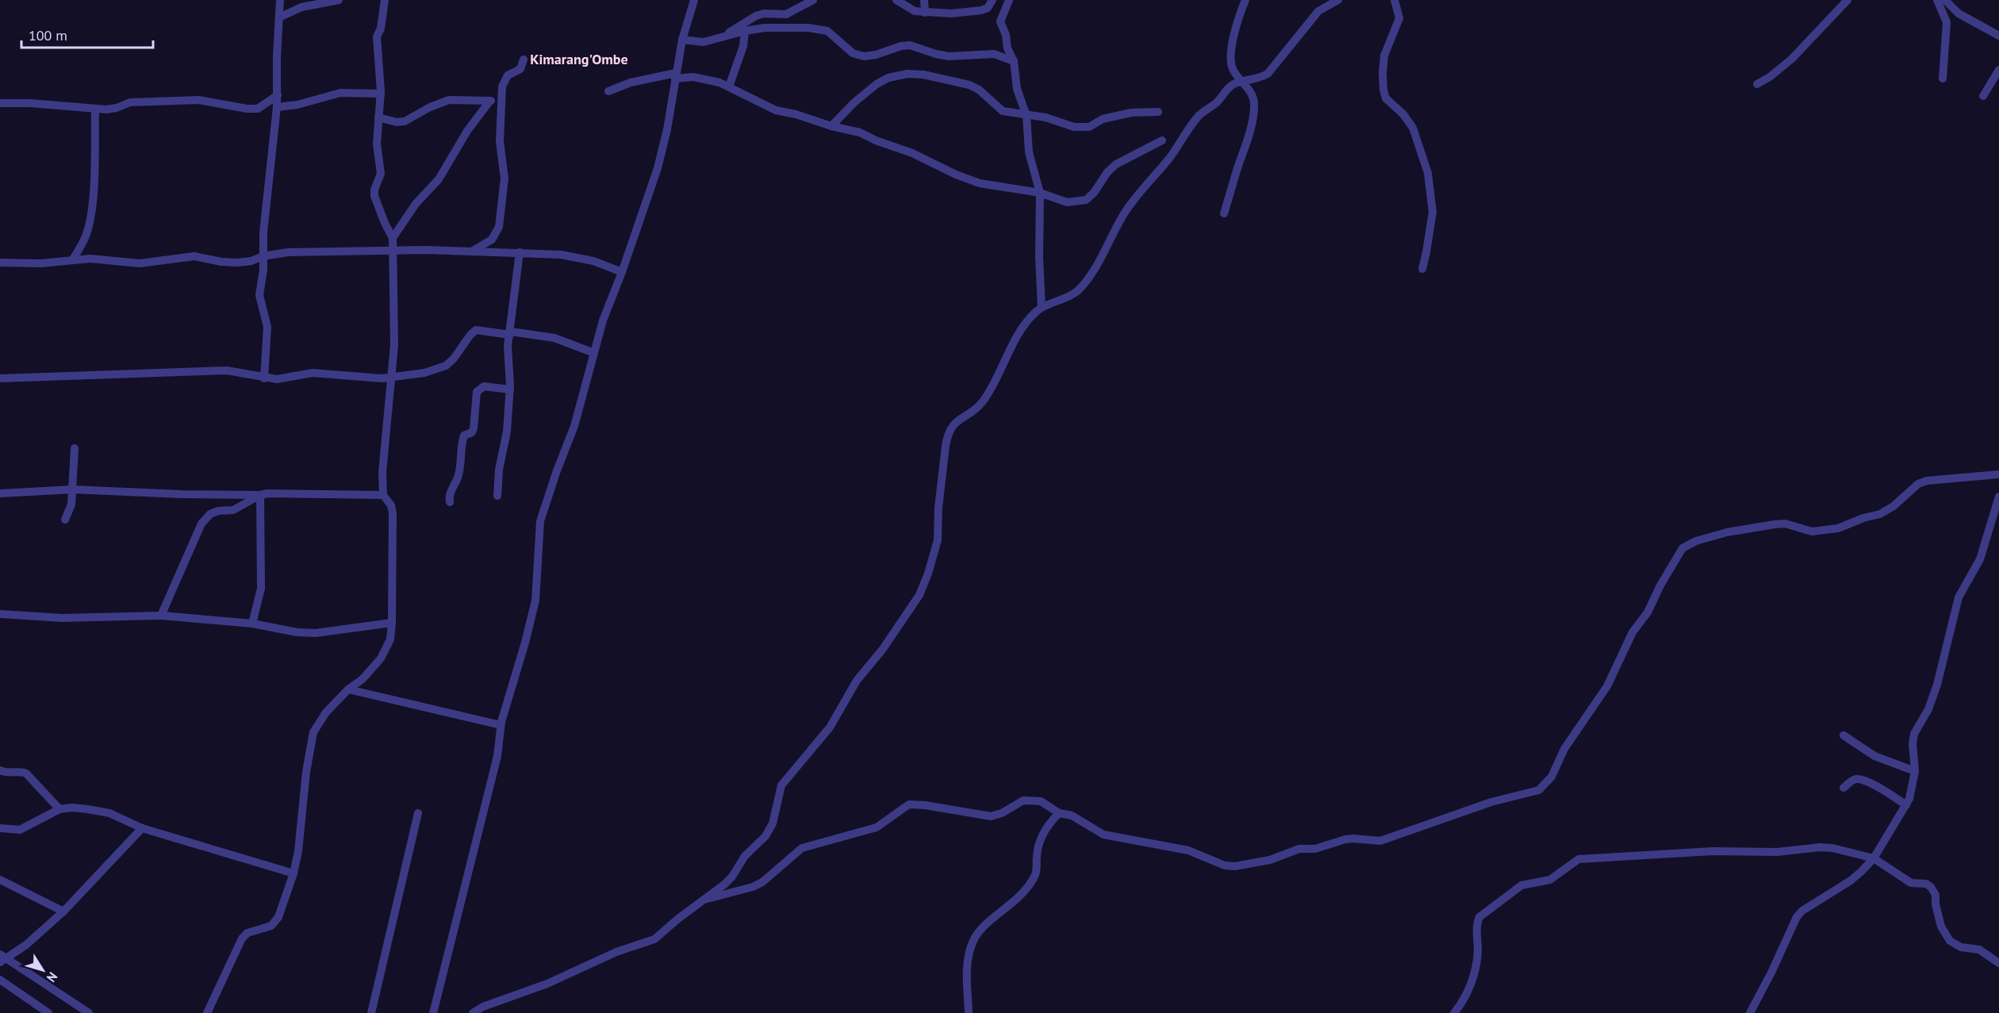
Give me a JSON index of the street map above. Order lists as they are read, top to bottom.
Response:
{
  "districts": ["Kimarang'Ombe"],
  "scale_bar": "100 m",
  "north": "bottom right"
}
